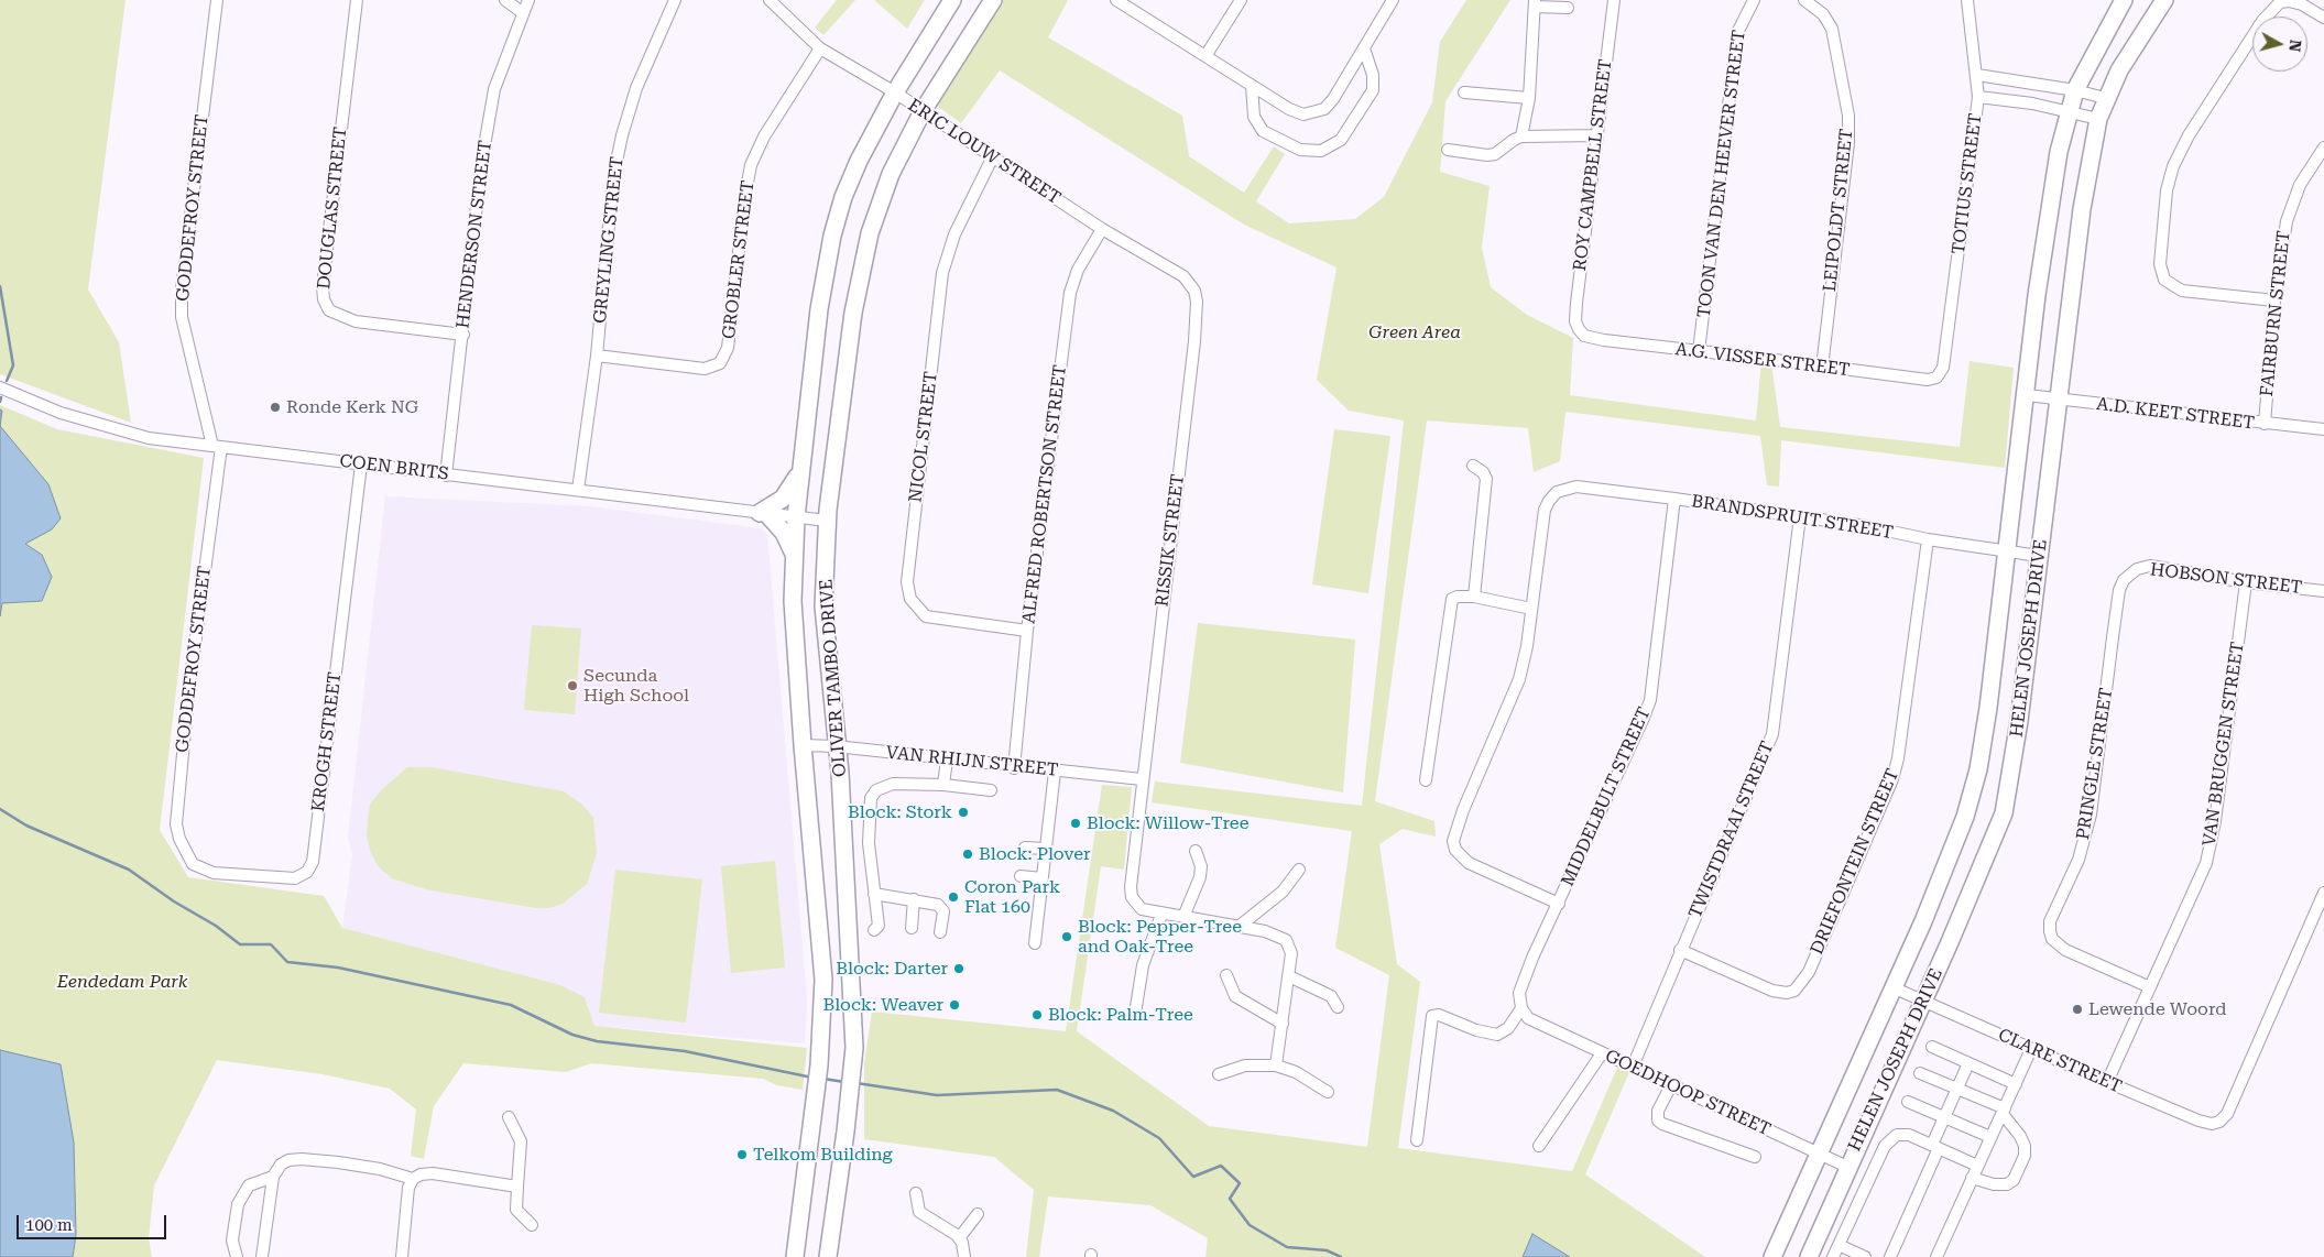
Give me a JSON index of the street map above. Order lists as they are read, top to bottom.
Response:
{
  "streets": {
    "street": [
      "ERIC LOUW STREET",
      "ROY CAMPBELL STREET",
      "TOON VAN DEN HEEVER STREET",
      "TOTIUS STREET",
      "GODDEFROY STREET",
      "DOUGLAS STREET",
      "LEIPOLDT STREET",
      "HENDERSON STREET",
      "GREYLING STREET",
      "GROBLER STREET",
      "FAIRBURN STREET",
      "A.G. VISSER STREET",
      "A.D. KEET STREET",
      "NICOL STREET",
      "COEN BRITS",
      "ALFRED ROBERTSON STREET",
      "BRANDSPRUIT STREET",
      "RISSIK STREET",
      "HOBSON STREET",
      "HELEN JOSEPH DRIVE",
      "OLIVER TAMBO DRIVE",
      "KROGH STREET",
      "VAN BRUGGEN STREET",
      "VAN RHIJN STREET",
      "PRINGLE STREET",
      "MIDDELBULT STREET",
      "TWISTDRAAI STREET",
      "DRIEFONTEIN STREET",
      "CLARE STREET",
      "GOEDHOOP STREET"
    ]
  },
  "crossings": [
    ["ERIC LOUW STREET", "GROBLER STREET"],
    ["ERIC LOUW STREET", "NICOL STREET"],
    ["ERIC LOUW STREET", "ALFRED ROBERTSON STREET"],
    ["ERIC LOUW STREET", "RISSIK STREET"],
    ["ERIC LOUW STREET", "OLIVER TAMBO DRIVE"],
    ["ROY CAMPBELL STREET", "A.G. VISSER STREET"],
    ["TOON VAN DEN HEEVER STREET", "A.G. VISSER STREET"],
    ["TOTIUS STREET", "A.G. VISSER STREET"],
    ["GODDEFROY STREET", "COEN BRITS"],
    ["GODDEFROY STREET", "KROGH STREET"],
    ["DOUGLAS STREET", "HENDERSON STREET"],
    ["LEIPOLDT STREET", "A.G. VISSER STREET"],
    ["HENDERSON STREET", "COEN BRITS"],
    ["GREYLING STREET", "GROBLER STREET"],
    ["GREYLING STREET", "COEN BRITS"],
    ["FAIRBURN STREET", "A.D. KEET STREET"],
    ["A.D. KEET STREET", "HELEN JOSEPH DRIVE"],
    ["NICOL STREET", "ALFRED ROBERTSON STREET"],
    ["COEN BRITS", "OLIVER TAMBO DRIVE"],
    ["COEN BRITS", "KROGH STREET"],
    ["ALFRED ROBERTSON STREET", "VAN RHIJN STREET"],
    ["BRANDSPRUIT STREET", "HELEN JOSEPH DRIVE"],
    ["BRANDSPRUIT STREET", "MIDDELBULT STREET"],
    ["BRANDSPRUIT STREET", "TWISTDRAAI STREET"],
    ["BRANDSPRUIT STREET", "DRIEFONTEIN STREET"],
    ["RISSIK STREET", "VAN RHIJN STREET"],
    ["HOBSON STREET", "VAN BRUGGEN STREET"],
    ["HOBSON STREET", "PRINGLE STREET"],
    ["HELEN JOSEPH DRIVE", "CLARE STREET"],
    ["HELEN JOSEPH DRIVE", "GOEDHOOP STREET"],
    ["OLIVER TAMBO DRIVE", "VAN RHIJN STREET"],
    ["VAN BRUGGEN STREET", "PRINGLE STREET"],
    ["VAN BRUGGEN STREET", "CLARE STREET"],
    ["MIDDELBULT STREET", "GOEDHOOP STREET"],
    ["TWISTDRAAI STREET", "DRIEFONTEIN STREET"],
    ["TWISTDRAAI STREET", "GOEDHOOP STREET"]
  ],
  "parks": ["Green Area", "Eendedam Park"],
  "places": [
    "Ronde Kerk NG",
    "Secunda High School",
    "Block: Stork",
    "Block: Willow-Tree",
    "Block: Plover",
    "Coron Park Flat 160",
    "Block: Pepper-Tree and Oak-Tree",
    "Block: Darter",
    "Block: Weaver",
    "Lewende Woord",
    "Block: Palm-Tree",
    "Telkom Building"
  ],
  "scale_bar": "100 m",
  "north": "right"
}
